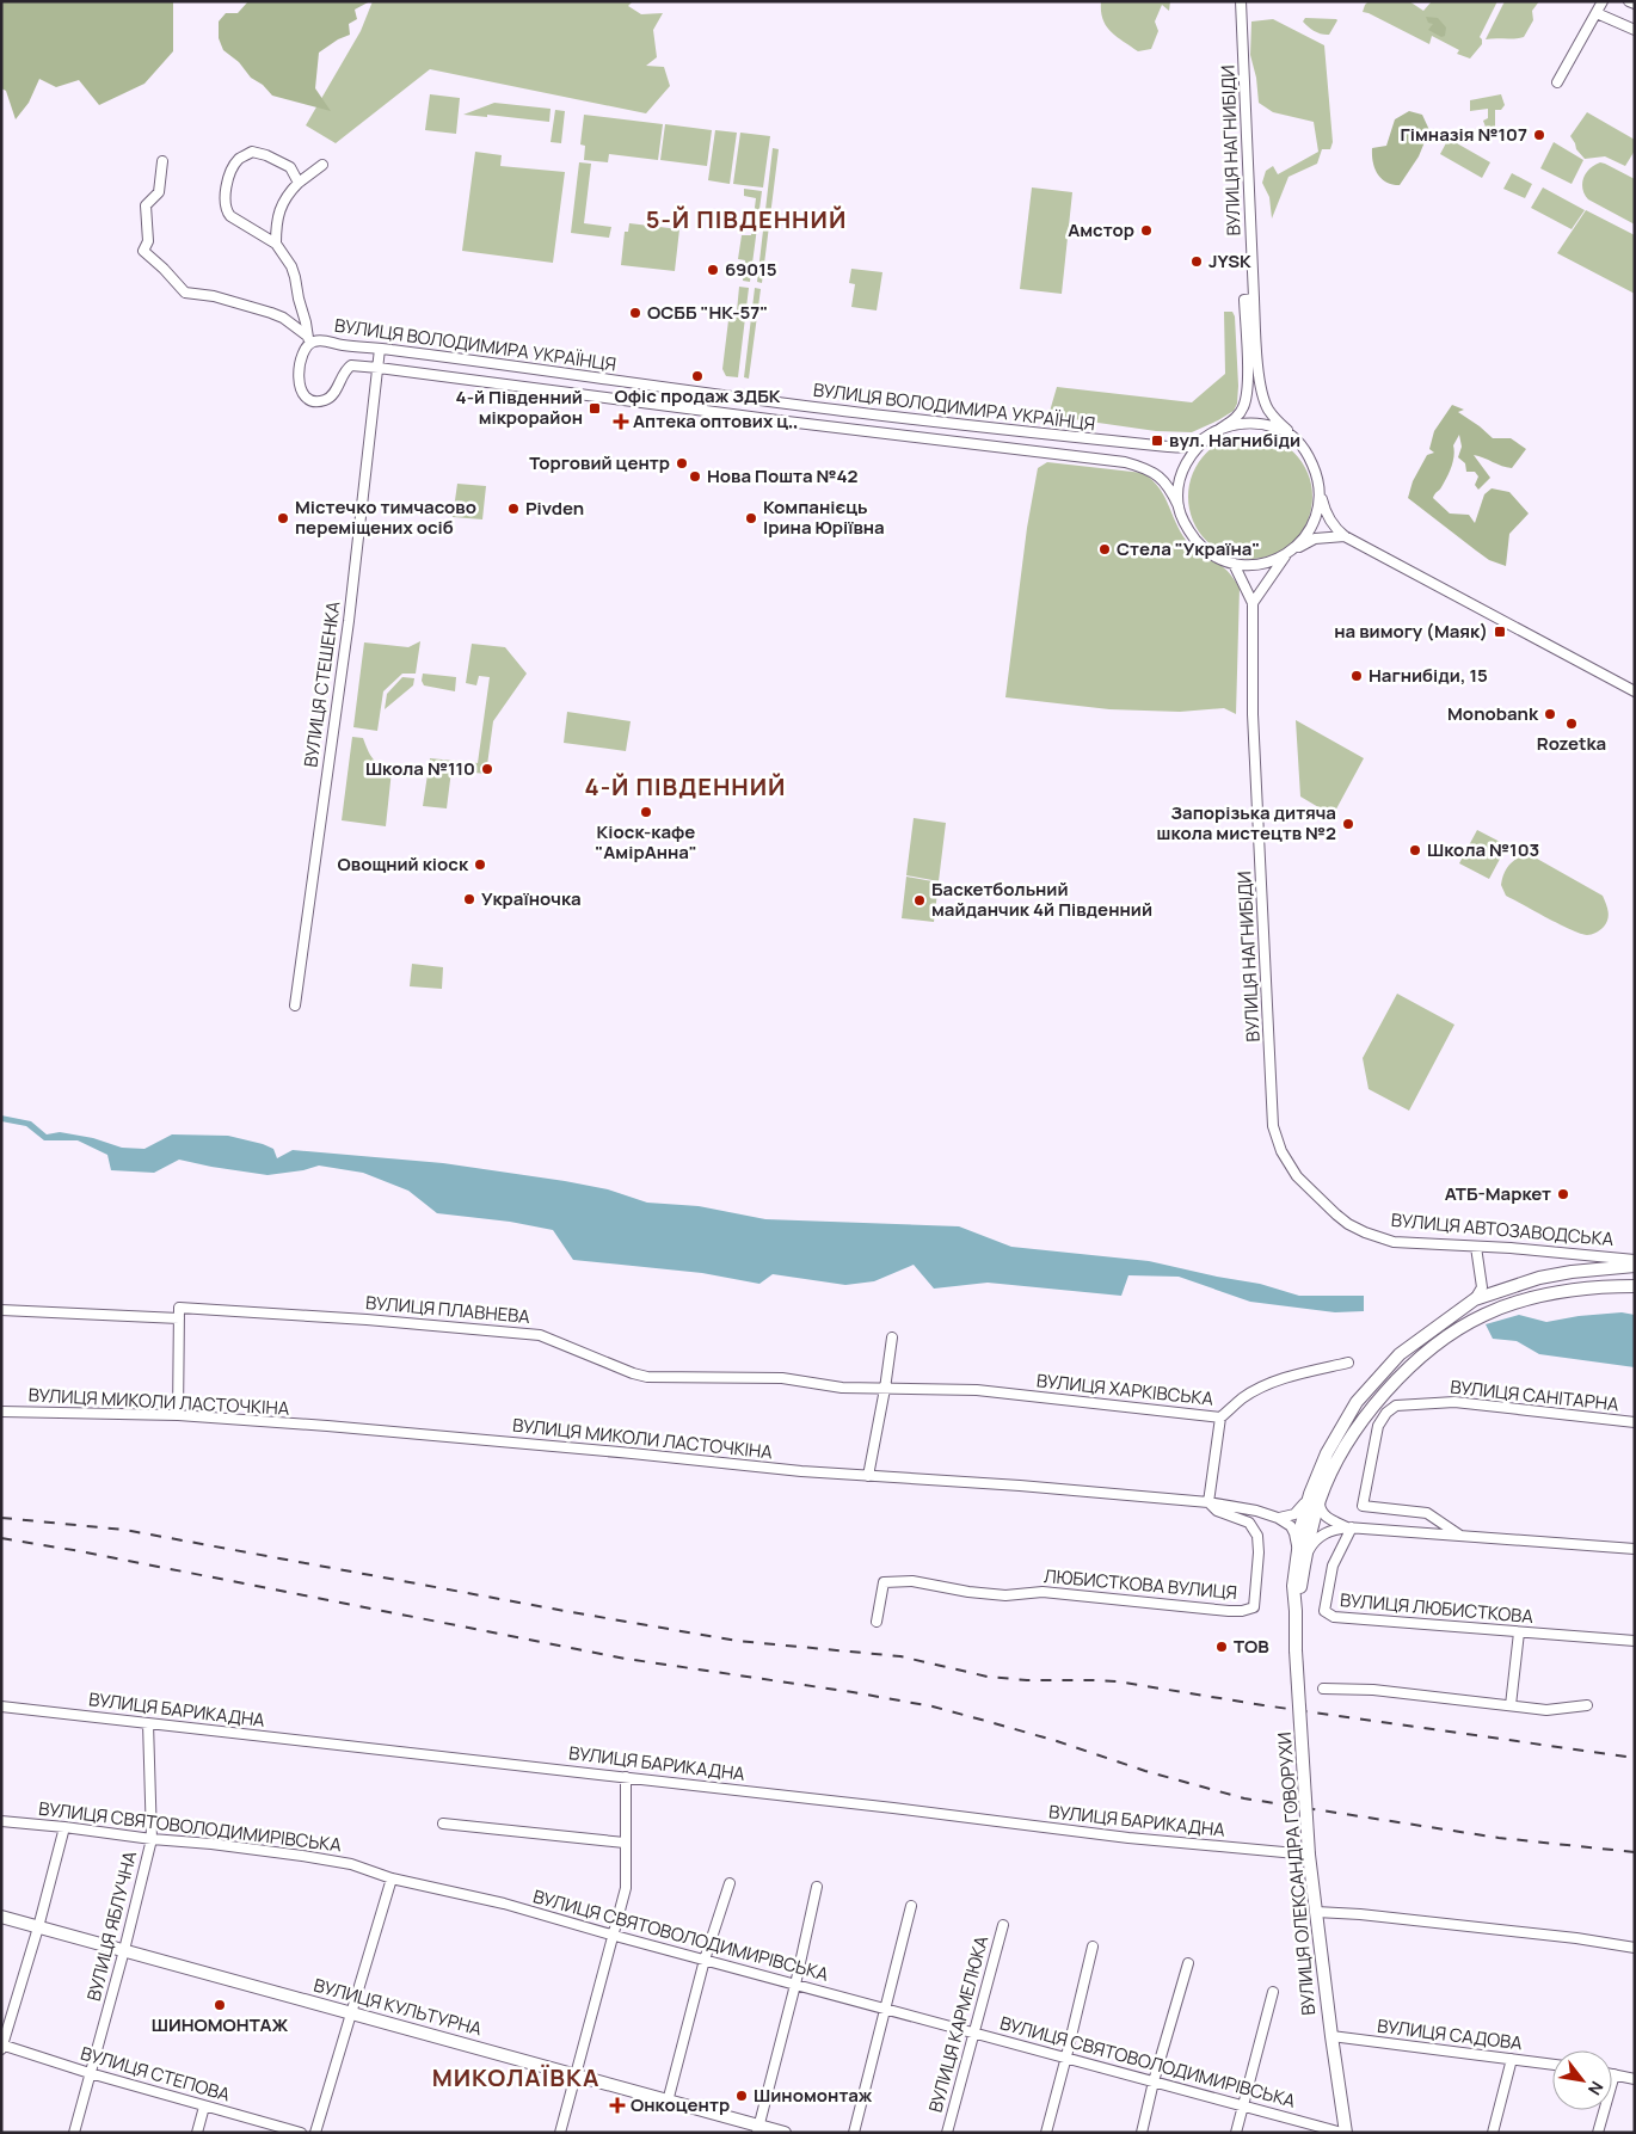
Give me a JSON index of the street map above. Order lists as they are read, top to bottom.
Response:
{
  "streets": {
    "main road": ["ВУЛИЦЯ АВТОЗАВОДСЬКА", "ВУЛИЦЯ ОЛЕКСАНДРА ГОВОРУХИ", "ВУЛИЦЯ КУЛЬТУРНА"],
    "street": [
      "ВУЛИЦЯ НАГНИБІДИ",
      "ВУЛИЦЯ ВОЛОДИМИРА УКРАЇНЦЯ",
      "ВУЛИЦЯ СТЕШЕНКА",
      "ВУЛИЦЯ ПЛАВНЕВА",
      "ВУЛИЦЯ ХАРКІВСЬКА",
      "ВУЛИЦЯ САНІТАРНА",
      "ВУЛИЦЯ МИКОЛИ ЛАСТОЧКІНА",
      "ЛЮБИСТКОВА ВУЛИЦЯ",
      "ВУЛИЦЯ ЛЮБИСТКОВА",
      "ВУЛИЦЯ БАРИКАДНА",
      "ВУЛИЦЯ СВЯТОВОЛОДИМИРІВСЬКА",
      "ВУЛИЦЯ ЯБЛУЧНА",
      "ВУЛИЦЯ КАРМЕЛЮКА",
      "ВУЛИЦЯ САДОВА",
      "ВУЛИЦЯ СТЕПОВА"
    ]
  },
  "crossings": [
    ["ВУЛИЦЯ НАГНИБІДИ", "ВУЛИЦЯ ВОЛОДИМИРА УКРАЇНЦЯ"],
    ["ВУЛИЦЯ НАГНИБІДИ", "ВУЛИЦЯ АВТОЗАВОДСЬКА"],
    ["ВУЛИЦЯ ВОЛОДИМИРА УКРАЇНЦЯ", "ВУЛИЦЯ СТЕШЕНКА"],
    ["ВУЛИЦЯ АВТОЗАВОДСЬКА", "ВУЛИЦЯ ОЛЕКСАНДРА ГОВОРУХИ"],
    ["ВУЛИЦЯ ПЛАВНЕВА", "ВУЛИЦЯ ХАРКІВСЬКА"],
    ["ВУЛИЦЯ МИКОЛИ ЛАСТОЧКІНА", "ЛЮБИСТКОВА ВУЛИЦЯ"],
    ["ВУЛИЦЯ БАРИКАДНА", "ВУЛИЦЯ ОЛЕКСАНДРА ГОВОРУХИ"],
    ["ВУЛИЦЯ БАРИКАДНА", "ВУЛИЦЯ ЯБЛУЧНА"],
    ["ВУЛИЦЯ СВЯТОВОЛОДИМИРІВСЬКА", "ВУЛИЦЯ ОЛЕКСАНДРА ГОВОРУХИ"],
    ["ВУЛИЦЯ СВЯТОВОЛОДИМИРІВСЬКА", "ВУЛИЦЯ ЯБЛУЧНА"],
    ["ВУЛИЦЯ СВЯТОВОЛОДИМИРІВСЬКА", "ВУЛИЦЯ КАРМЕЛЮКА"],
    ["ВУЛИЦЯ ОЛЕКСАНДРА ГОВОРУХИ", "ВУЛИЦЯ САДОВА"],
    ["ВУЛИЦЯ ЯБЛУЧНА", "ВУЛИЦЯ КУЛЬТУРНА"],
    ["ВУЛИЦЯ ЯБЛУЧНА", "ВУЛИЦЯ СТЕПОВА"]
  ],
  "districts": ["5-Й ПІВДЕННИЙ", "4-Й ПІВДЕННИЙ", "МИКОЛАЇВКА"],
  "places": {
    "other": [
      "Гімназія №107",
      "Амстор",
      "JYSK",
      "69015",
      "ОСББ \"НК-57\"",
      "Офіс продаж ЗДБК",
      "Торговий центр",
      "Нова Пошта №42",
      "Pivden",
      "Містечко тимчасово переміщених осіб",
      "Компанієць Ірина Юріївна",
      "Стела \"Україна\"",
      "Нагнибіди, 15",
      "Monobank",
      "Rozetka",
      "Школа №110",
      "Кіоск-кафе \"АмірАнна\"",
      "Запорізька дитяча школа мистецтв №2",
      "Школа №103",
      "Овощний кіоск",
      "Україночка",
      "Баскетбольний майданчик 4й Південний",
      "АТБ-Маркет",
      "ТОВ",
      "ШИНОМОНТАЖ",
      "Шиномонтаж"
    ],
    "transit": ["4-й Південний мікрорайон", "вул. Нагнибіди", "на вимогу (Маяк)"],
    "health": ["Аптека оптових ц‥", "Онкоцентр"]
  },
  "north": "bottom right"
}
